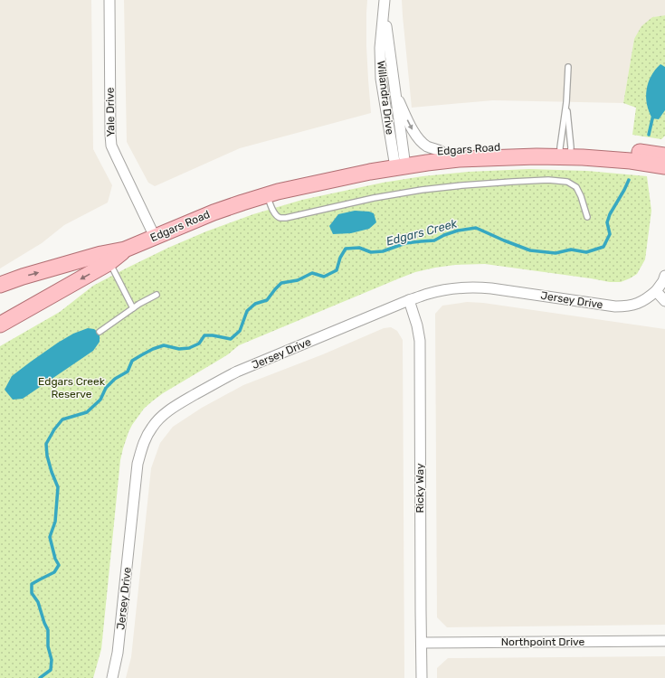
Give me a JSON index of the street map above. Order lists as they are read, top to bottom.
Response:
{
  "streets": {
    "main road": ["Edgars Road"],
    "street": [
      "Willandra Drive",
      "Yale Drive",
      "Jersey Drive",
      "Ricky Way",
      "Northpoint Drive"
    ]
  },
  "crossings": [
    ["Willandra Drive", "Edgars Road"],
    ["Yale Drive", "Edgars Road"],
    ["Jersey Drive", "Ricky Way"],
    ["Ricky Way", "Northpoint Drive"]
  ],
  "water": ["Edgars Creek"],
  "parks": ["Edgars Creek Reserve"]
}
